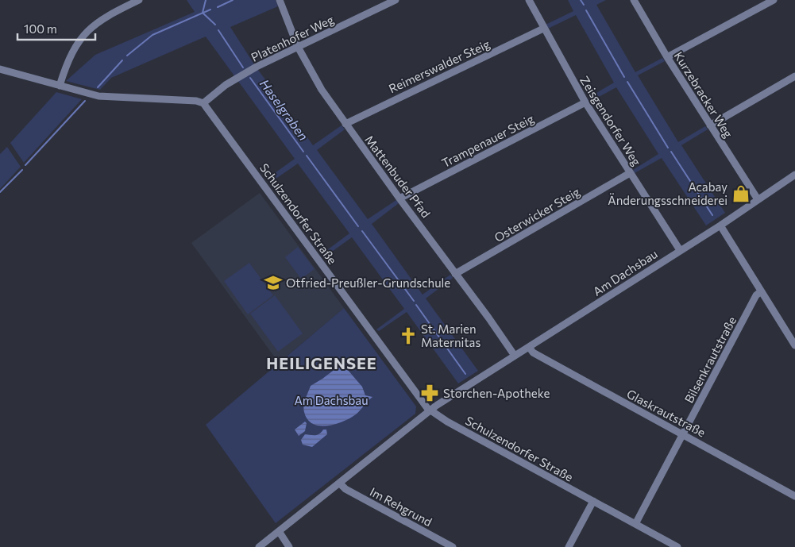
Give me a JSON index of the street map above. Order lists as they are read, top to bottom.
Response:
{
  "streets": {
    "street": [
      "Platenhofer Weg",
      "Reimerswalder Steig",
      "Kurzebracker Weg",
      "Zeisgendorfer Weg",
      "Trampenauer Steig",
      "Mattenbuder Pfad",
      "Schulzendorfer Straße",
      "Osterwicker Steig",
      "Am Dachsbau",
      "Bilsenkrautstraße",
      "Glaskrautstraße",
      "Im Rehgrund"
    ]
  },
  "crossings": [
    ["Platenhofer Weg", "Mattenbuder Pfad"],
    ["Platenhofer Weg", "Schulzendorfer Straße"],
    ["Reimerswalder Steig", "Zeisgendorfer Weg"],
    ["Reimerswalder Steig", "Mattenbuder Pfad"],
    ["Kurzebracker Weg", "Am Dachsbau"],
    ["Zeisgendorfer Weg", "Trampenauer Steig"],
    ["Zeisgendorfer Weg", "Osterwicker Steig"],
    ["Zeisgendorfer Weg", "Am Dachsbau"],
    ["Trampenauer Steig", "Mattenbuder Pfad"],
    ["Mattenbuder Pfad", "Osterwicker Steig"],
    ["Mattenbuder Pfad", "Am Dachsbau"],
    ["Schulzendorfer Straße", "Am Dachsbau"],
    ["Schulzendorfer Straße", "Bilsenkrautstraße"],
    ["Am Dachsbau", "Glaskrautstraße"],
    ["Am Dachsbau", "Im Rehgrund"],
    ["Bilsenkrautstraße", "Glaskrautstraße"]
  ],
  "districts": ["HEILIGENSEE"],
  "water": ["Haselgraben"],
  "parks": ["Am Dachsbau"],
  "places": {
    "shop": ["Acabay Änderungsschneiderei"],
    "school or university": ["Otfried-Preußler-Grundschule"],
    "church": ["St. Marien Maternitas"],
    "pharmacy": ["Storchen-Apotheke"]
  },
  "scale_bar": "100 m"
}
